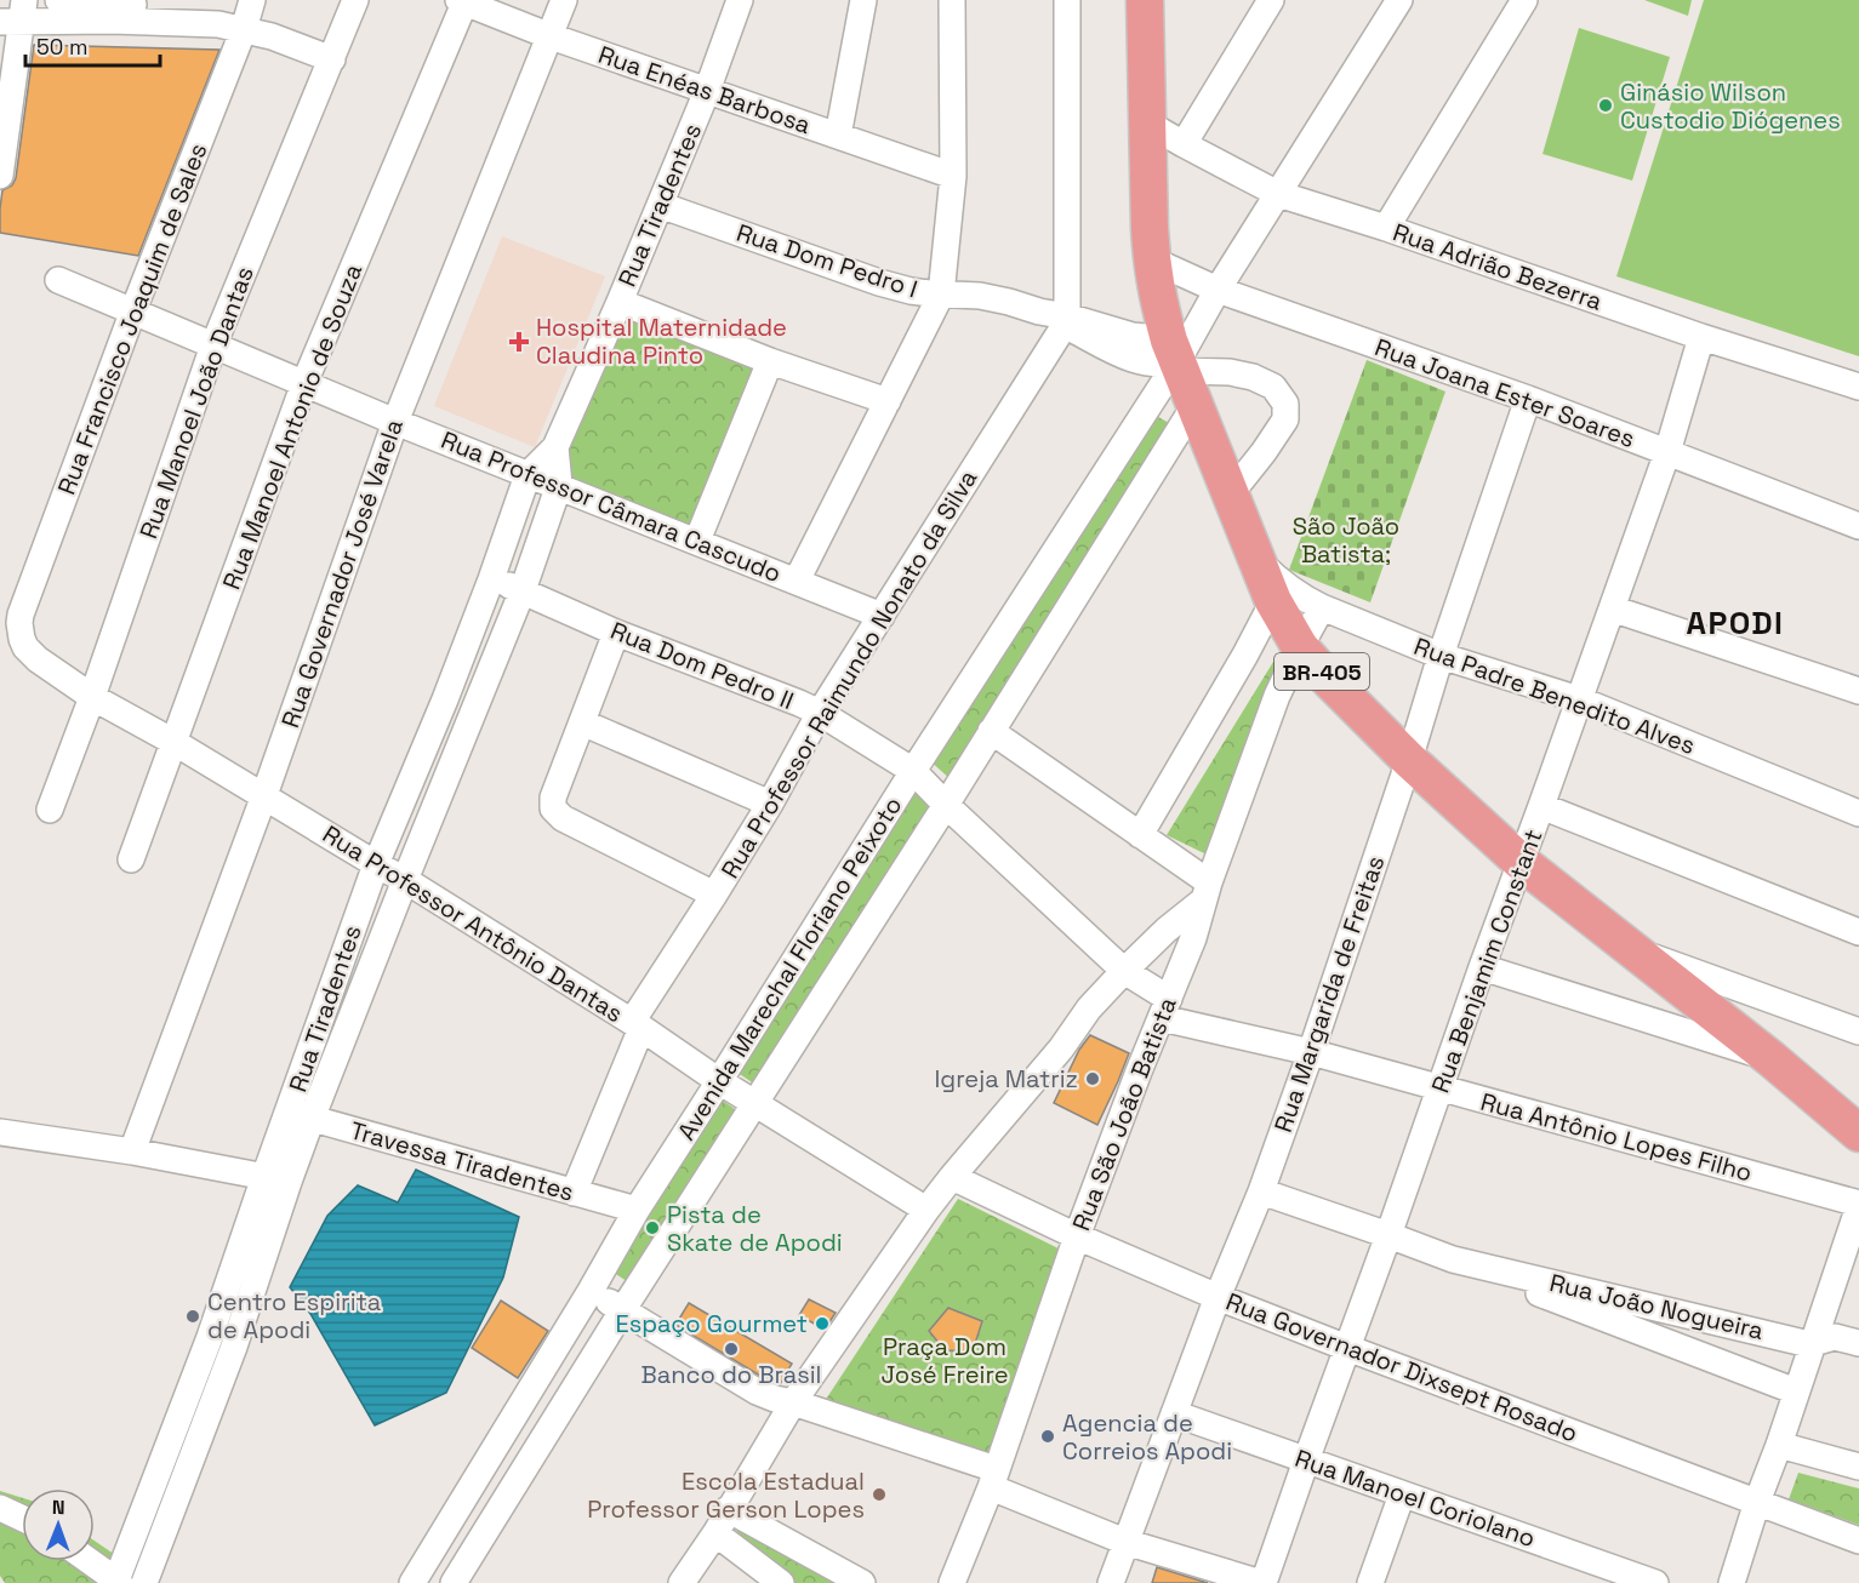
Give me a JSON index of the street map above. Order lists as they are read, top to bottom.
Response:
{
  "streets": {
    "highway": ["BR-405"],
    "street": [
      "Rua Enéas Barbosa",
      "Rua Tiradentes",
      "Rua Dom Pedro I",
      "Rua Adrião Bezerra",
      "Rua Francisco Joaquim de Sales",
      "Rua Joana Ester Soares",
      "Rua Manoel João Dantas",
      "Rua Manoel Antonio de Souza",
      "Rua Professor Câmara Cascudo",
      "Rua Governador José Varela",
      "Rua Dom Pedro II",
      "Rua Professor Raimundo Nonato da Silva",
      "Rua Padre Benedito Alves",
      "Rua Professor Antônio Dantas",
      "Rua Benjamim Constant",
      "Avenida Marechal Floriano Peixoto",
      "Rua Margarida de Freitas",
      "Rua São João Batista",
      "Rua Antônio Lopes Filho",
      "Travessa Tiradentes",
      "Rua João Nogueira",
      "Rua Governador Dixsept Rosado",
      "Rua Manoel Coriolano"
    ]
  },
  "crossings": [
    ["Rua Enéas Barbosa", "Rua Tiradentes"],
    ["Rua Enéas Barbosa", "Rua Manoel Antonio de Souza"],
    ["Rua Enéas Barbosa", "Rua Governador José Varela"],
    ["Rua Tiradentes", "Rua Dom Pedro I"],
    ["Rua Tiradentes", "Rua Professor Câmara Cascudo"],
    ["Rua Tiradentes", "Rua Dom Pedro II"],
    ["Rua Tiradentes", "Rua Professor Antônio Dantas"],
    ["Rua Tiradentes", "Travessa Tiradentes"],
    ["Rua Dom Pedro I", "BR-405"],
    ["Rua Dom Pedro I", "Rua Professor Raimundo Nonato da Silva"],
    ["Rua Dom Pedro I", "Avenida Marechal Floriano Peixoto"],
    ["Rua Adrião Bezerra", "BR-405"],
    ["Rua Adrião Bezerra", "Rua Benjamim Constant"],
    ["Rua Francisco Joaquim de Sales", "Rua Professor Câmara Cascudo"],
    ["Rua Francisco Joaquim de Sales", "Rua Professor Antônio Dantas"],
    ["Rua Joana Ester Soares", "BR-405"],
    ["Rua Joana Ester Soares", "Rua Benjamim Constant"],
    ["Rua Joana Ester Soares", "Rua Margarida de Freitas"],
    ["Rua Manoel João Dantas", "Rua Professor Câmara Cascudo"],
    ["Rua Manoel João Dantas", "Rua Professor Antônio Dantas"],
    ["Rua Manoel Antonio de Souza", "Rua Professor Câmara Cascudo"],
    ["Rua Manoel Antonio de Souza", "Rua Professor Antônio Dantas"],
    ["Rua Professor Câmara Cascudo", "Rua Governador José Varela"],
    ["Rua Professor Câmara Cascudo", "Rua Professor Raimundo Nonato da Silva"],
    ["Rua Governador José Varela", "Rua Professor Antônio Dantas"],
    ["Rua Dom Pedro II", "Rua Professor Raimundo Nonato da Silva"],
    ["Rua Dom Pedro II", "Avenida Marechal Floriano Peixoto"],
    ["Rua Dom Pedro II", "Rua Antônio Lopes Filho"],
    ["BR-405", "Rua Padre Benedito Alves"],
    ["BR-405", "Rua Benjamim Constant"],
    ["BR-405", "Avenida Marechal Floriano Peixoto"],
    ["BR-405", "Rua Margarida de Freitas"],
    ["BR-405", "Rua São João Batista"],
    ["Rua Professor Raimundo Nonato da Silva", "Rua Professor Antônio Dantas"],
    ["Rua Professor Raimundo Nonato da Silva", "Travessa Tiradentes"],
    ["Rua Padre Benedito Alves", "Rua Benjamim Constant"],
    ["Rua Padre Benedito Alves", "Rua Margarida de Freitas"],
    ["Rua Padre Benedito Alves", "Rua São João Batista"],
    ["Rua Professor Antônio Dantas", "Avenida Marechal Floriano Peixoto"],
    ["Rua Benjamim Constant", "Rua Antônio Lopes Filho"],
    ["Rua Benjamim Constant", "Rua João Nogueira"],
    ["Rua Benjamim Constant", "Rua Governador Dixsept Rosado"],
    ["Rua Benjamim Constant", "Rua Manoel Coriolano"],
    ["Avenida Marechal Floriano Peixoto", "Travessa Tiradentes"],
    ["Rua Margarida de Freitas", "Rua Antônio Lopes Filho"],
    ["Rua Margarida de Freitas", "Rua João Nogueira"],
    ["Rua Margarida de Freitas", "Rua Governador Dixsept Rosado"],
    ["Rua Margarida de Freitas", "Rua Manoel Coriolano"],
    ["Rua São João Batista", "Rua Antônio Lopes Filho"],
    ["Rua São João Batista", "Rua Governador Dixsept Rosado"]
  ],
  "districts": ["APODI"],
  "parks": ["São João Batista;", "Praça Dom José Freire"],
  "places": {
    "other": [
      "Ginásio Wilson Custodio Diógenes",
      "Igreja Matriz",
      "Pista de Skate de Apodi",
      "Centro Espirita de Apodi",
      "Espaço Gourmet",
      "Banco do Brasil",
      "Agencia de Correios Apodi",
      "Escola Estadual Professor Gerson Lopes"
    ],
    "health": ["Hospital Maternidade Claudina Pinto"]
  },
  "scale_bar": "50 m",
  "north": "top"
}
